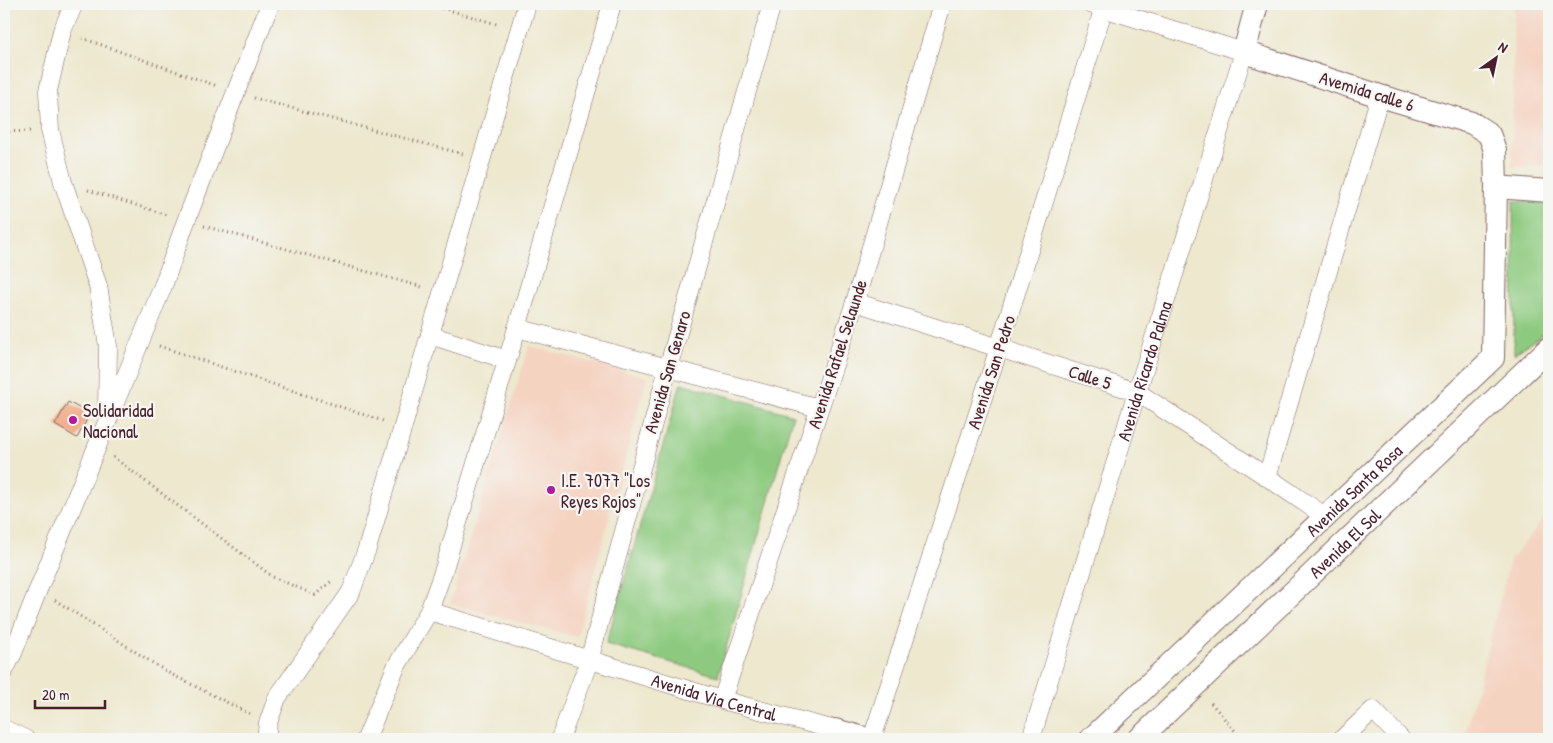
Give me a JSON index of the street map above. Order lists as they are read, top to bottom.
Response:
{
  "streets": {
    "street": [
      "Avemida calle 6",
      "Avenida Rafael Selaunde",
      "Avenida Ricardo Palma",
      "Avenida San Genaro",
      "Avenida San Pedro",
      "Calle 5",
      "Avenida Santa Rosa",
      "Avenida El Sol",
      "Avenida Via Central"
    ]
  },
  "crossings": [
    ["Avemida calle 6", "Avenida Ricardo Palma"],
    ["Avemida calle 6", "Avenida Santa Rosa"],
    ["Avenida Rafael Selaunde", "Calle 5"],
    ["Avenida Rafael Selaunde", "Avenida Via Central"],
    ["Avenida Ricardo Palma", "Calle 5"],
    ["Avenida San Genaro", "Avenida Via Central"],
    ["Avenida San Pedro", "Calle 5"],
    ["Calle 5", "Avenida Santa Rosa"]
  ],
  "places": ["Solidaridad Nacional", "I.E. 7077 \"Los Reyes Rojos\""],
  "scale_bar": "20 m",
  "north": "top right"
}
